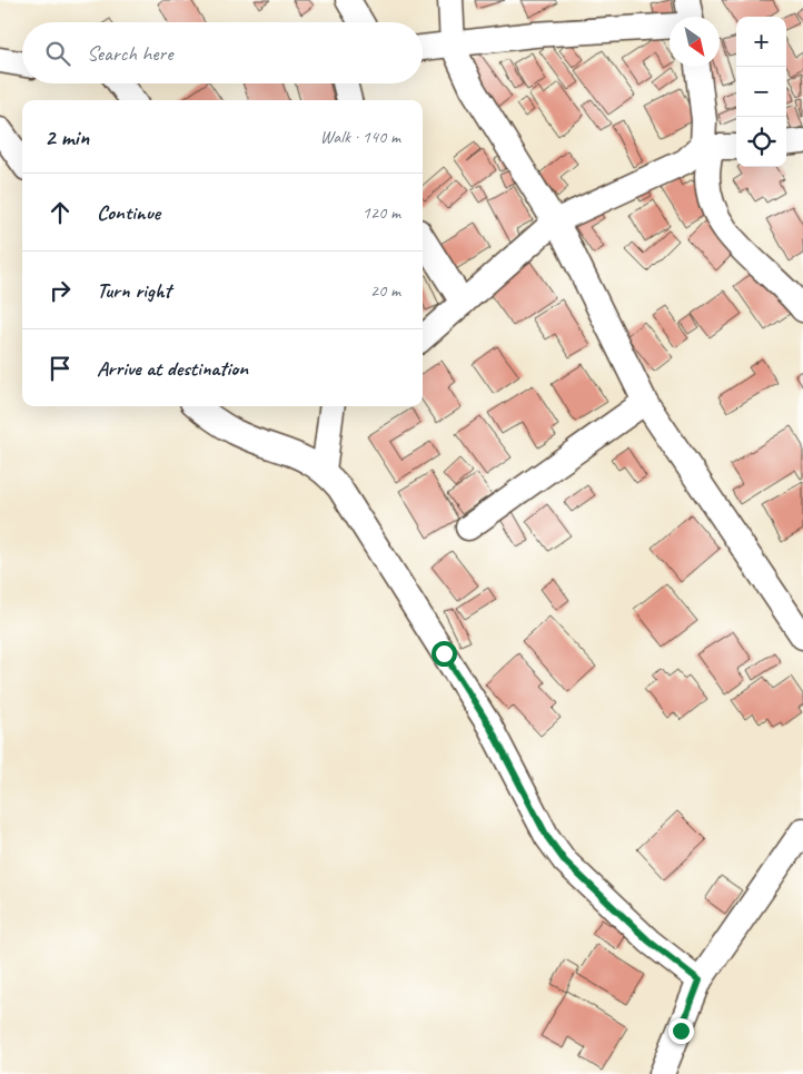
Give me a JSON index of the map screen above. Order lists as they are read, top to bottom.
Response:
{
  "north": "bottom right",
  "page": {
    "map_buttons": ["+", "−"],
    "search": "Search here",
    "heading": ["2 min", "Walk · 140 m"],
    "list": [
      ["Continue", "120 m"],
      ["Turn right", "20 m"],
      "Arrive at destination"
    ]
  }
}
